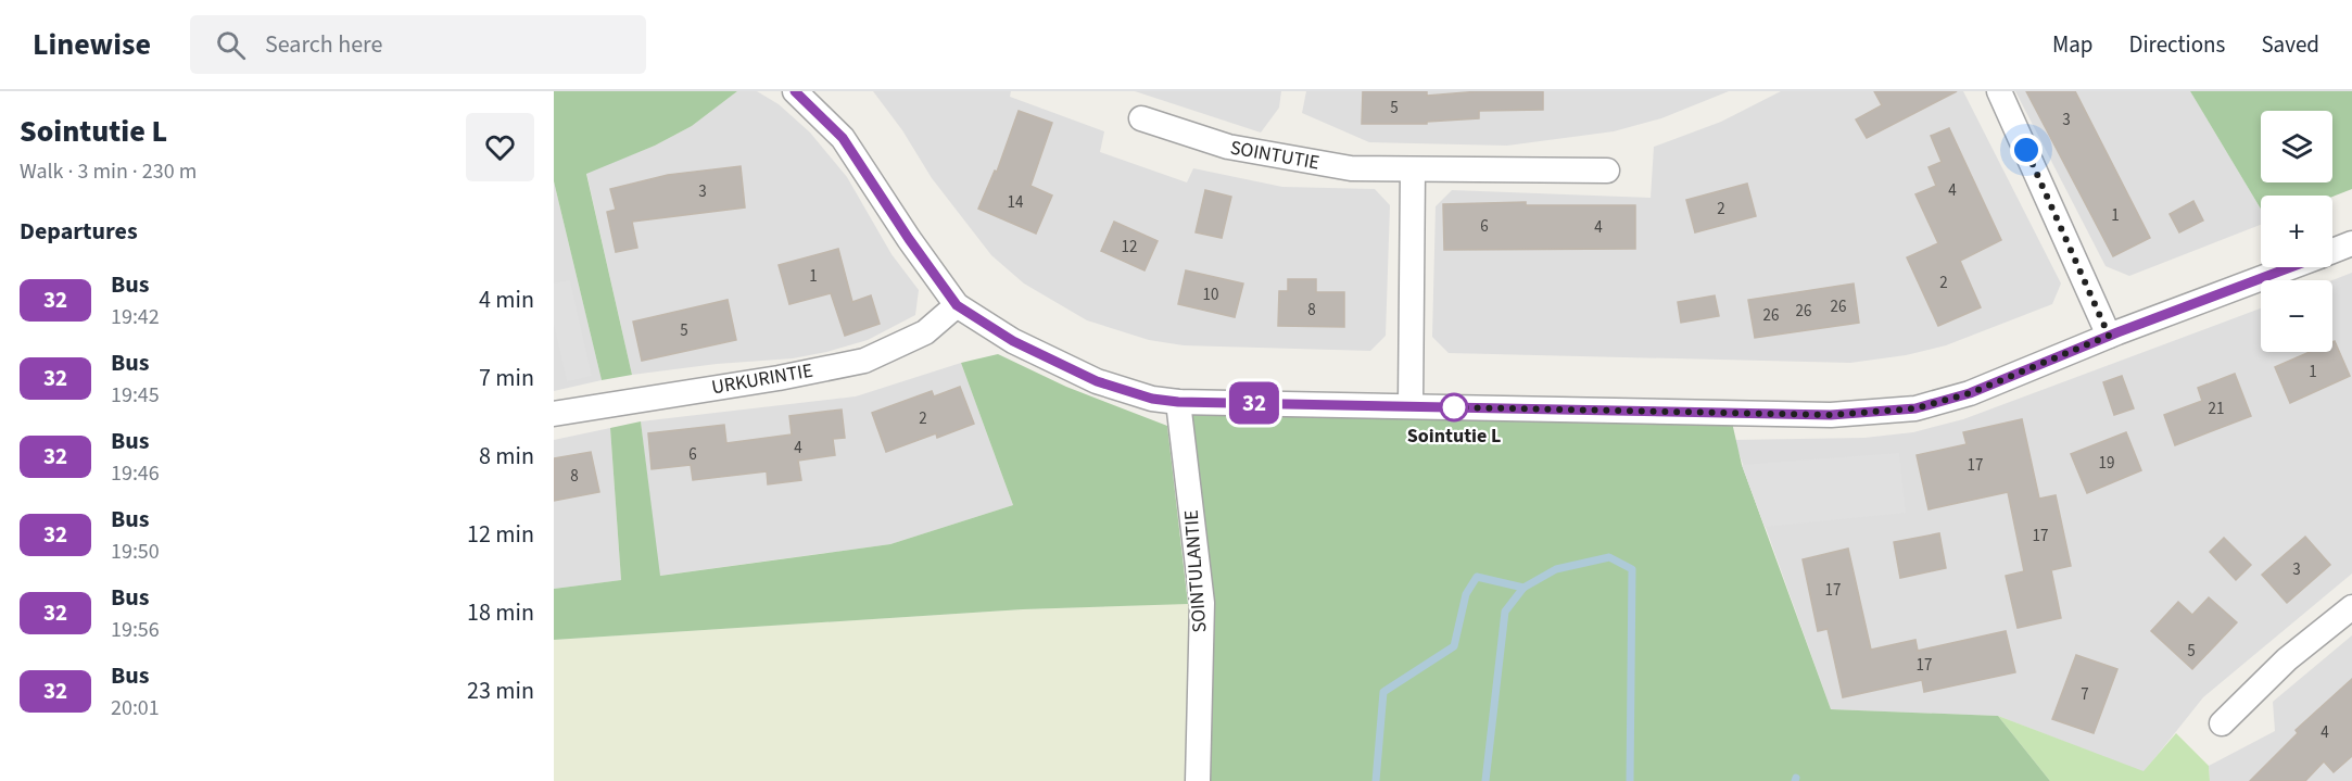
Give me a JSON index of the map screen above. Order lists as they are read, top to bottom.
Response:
{
  "streets": {
    "street": ["SOINTUTIE", "URKURINTIE", "SOINTULANTIE"]
  },
  "places": ["Sointutie L"],
  "lines": ["bus line 32"],
  "house_numbers": [
    "5",
    "3",
    "4",
    "3",
    "14",
    "2",
    "1",
    "6",
    "4",
    "12",
    "1",
    "2",
    "10",
    "26",
    "8",
    "26",
    "26",
    "5",
    "1",
    "21",
    "2",
    "4",
    "6",
    "19",
    "17",
    "8",
    "17",
    "3",
    "17",
    "5",
    "17",
    "7",
    "4"
  ],
  "page": {
    "header": "Linewise",
    "search": "Search here",
    "nav": ["Map", "Directions", "Saved"],
    "heading": [
      ["Sointutie L", "Walk · 3 min · 230 m"],
      "Departures"
    ],
    "on_map": "32",
    "map_buttons": ["+", "−"],
    "list": [
      {
        "mark": "32",
        "name": "Bus",
        "note": "19:42",
        "value": "4 min"
      },
      {
        "mark": "32",
        "name": "Bus",
        "note": "19:45",
        "value": "7 min"
      },
      {
        "mark": "32",
        "name": "Bus",
        "note": "19:46",
        "value": "8 min"
      },
      {
        "mark": "32",
        "name": "Bus",
        "note": "19:50",
        "value": "12 min"
      },
      {
        "mark": "32",
        "name": "Bus",
        "note": "19:56",
        "value": "18 min"
      },
      {
        "mark": "32",
        "name": "Bus",
        "note": "20:01",
        "value": "23 min"
      }
    ]
  }
}
